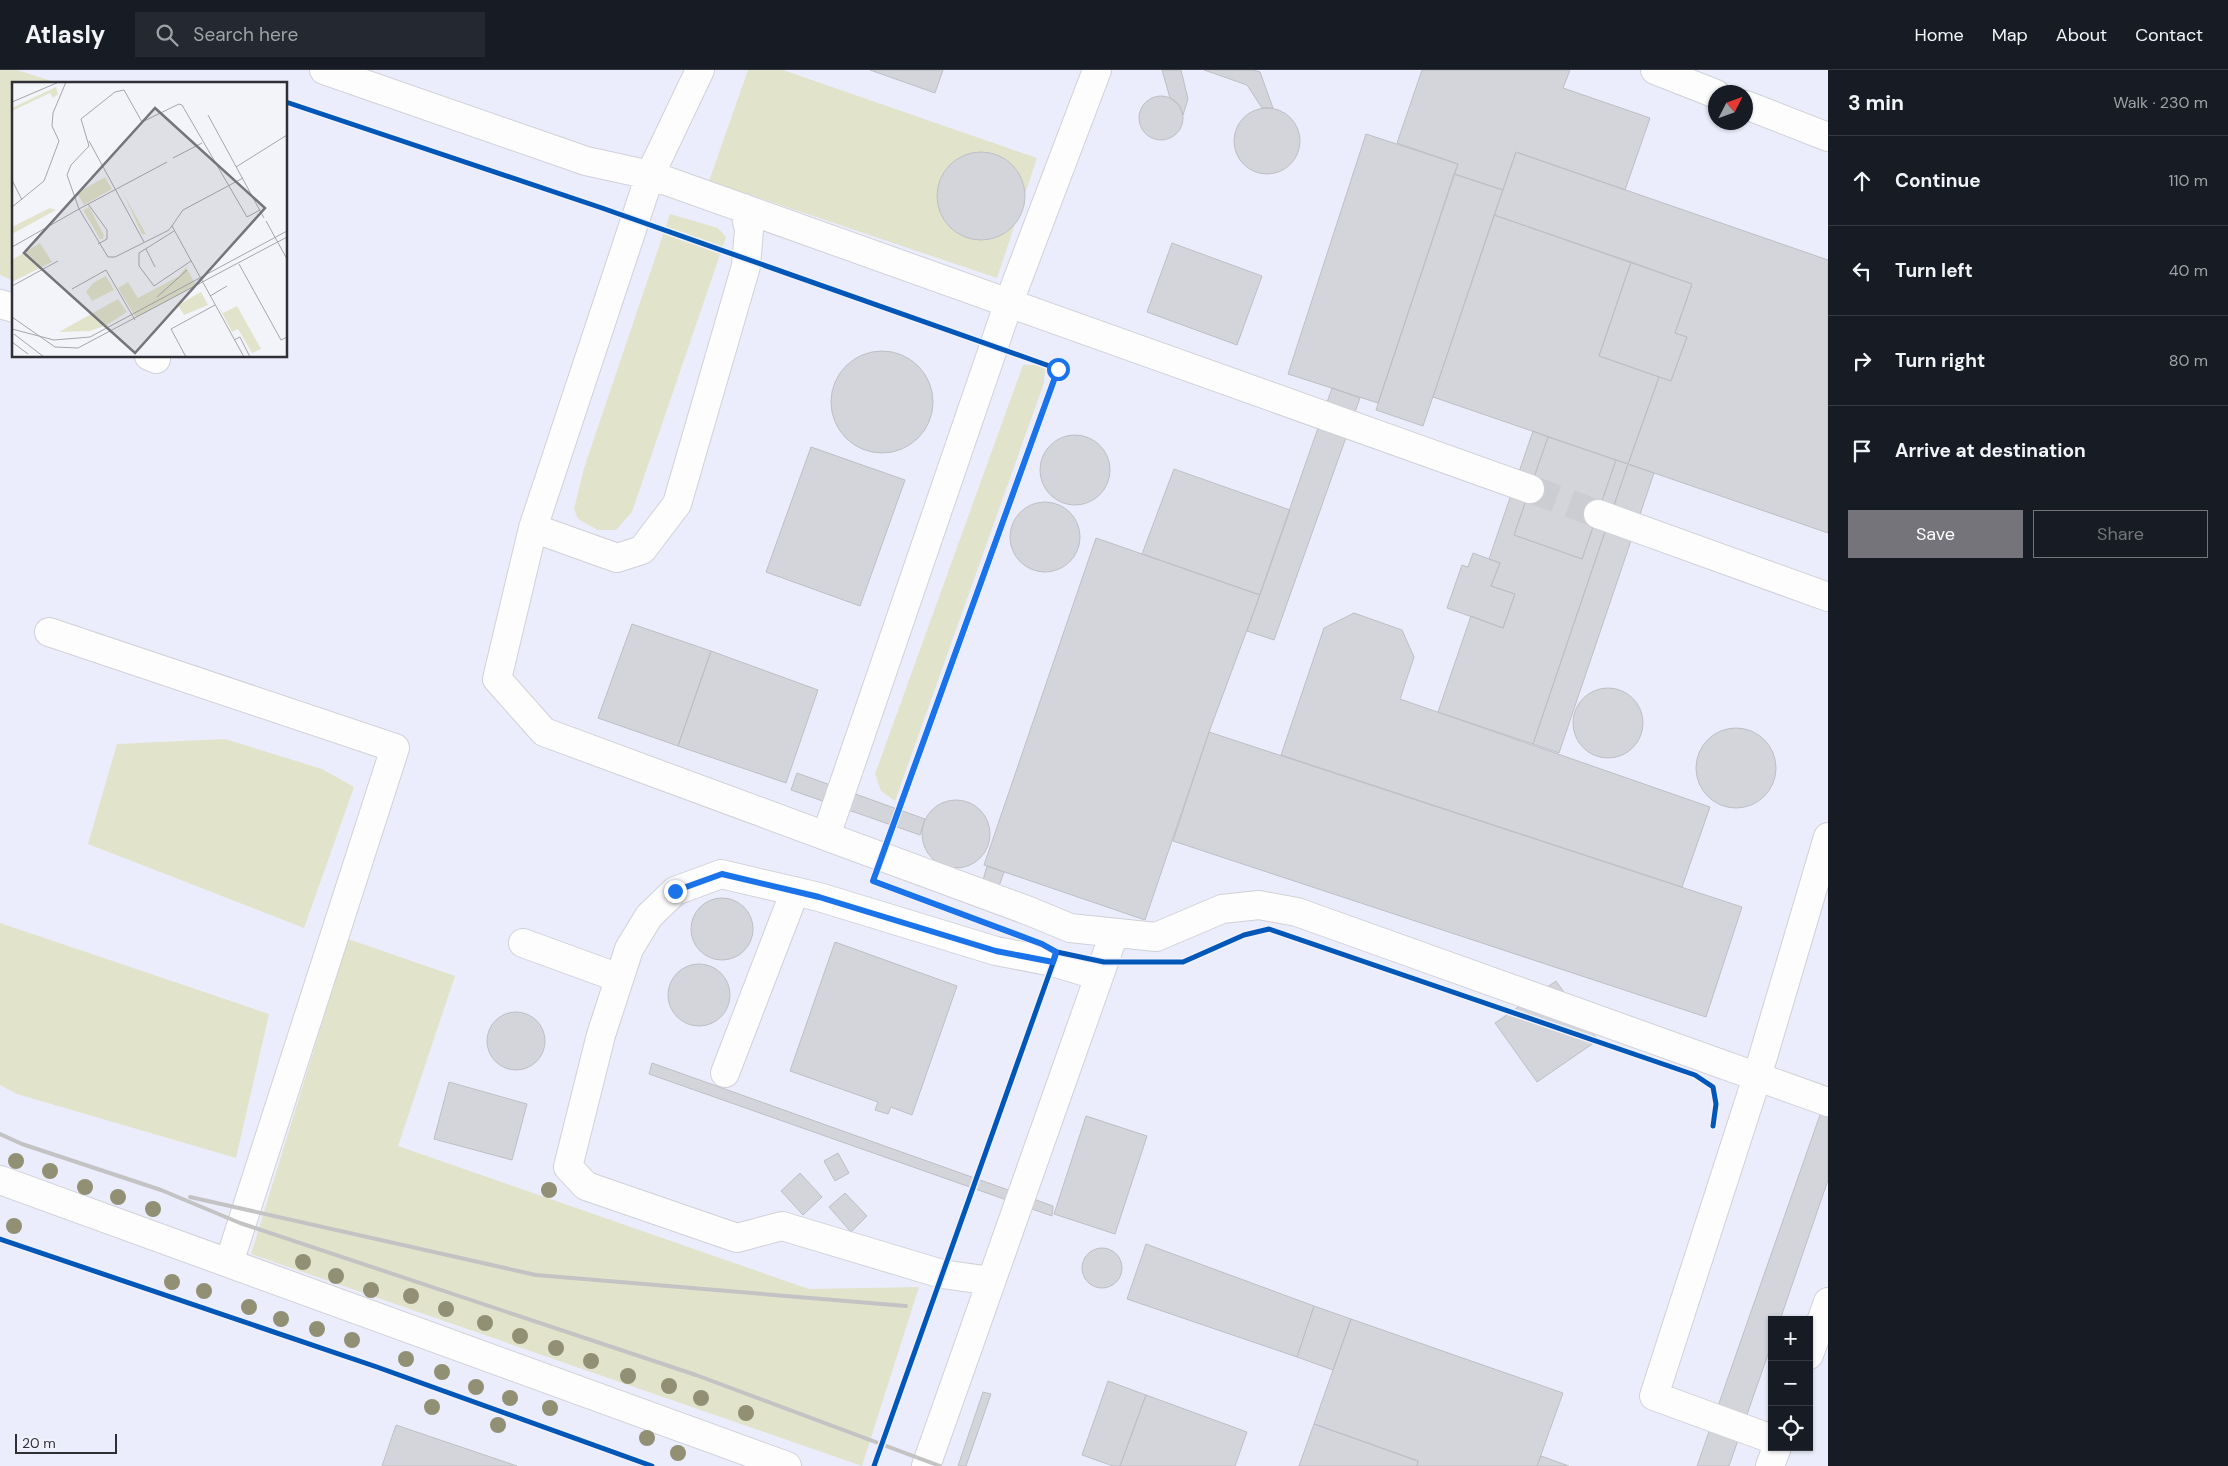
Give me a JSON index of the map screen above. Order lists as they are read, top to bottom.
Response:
{
  "scale_bar": "20 m",
  "north": "top right",
  "page": {
    "header": "Atlasly",
    "search": "Search here",
    "nav": [
      "Home",
      "Map",
      "About",
      "Contact"
    ],
    "heading": ["3 min", "Walk · 230 m"],
    "list": [
      ["Continue", "110 m"],
      ["Turn left", "40 m"],
      ["Turn right", "80 m"],
      "Arrive at destination"
    ],
    "buttons": ["Save", "Share"],
    "map_buttons": ["+", "−"],
    "scale": "20 m"
  }
}
